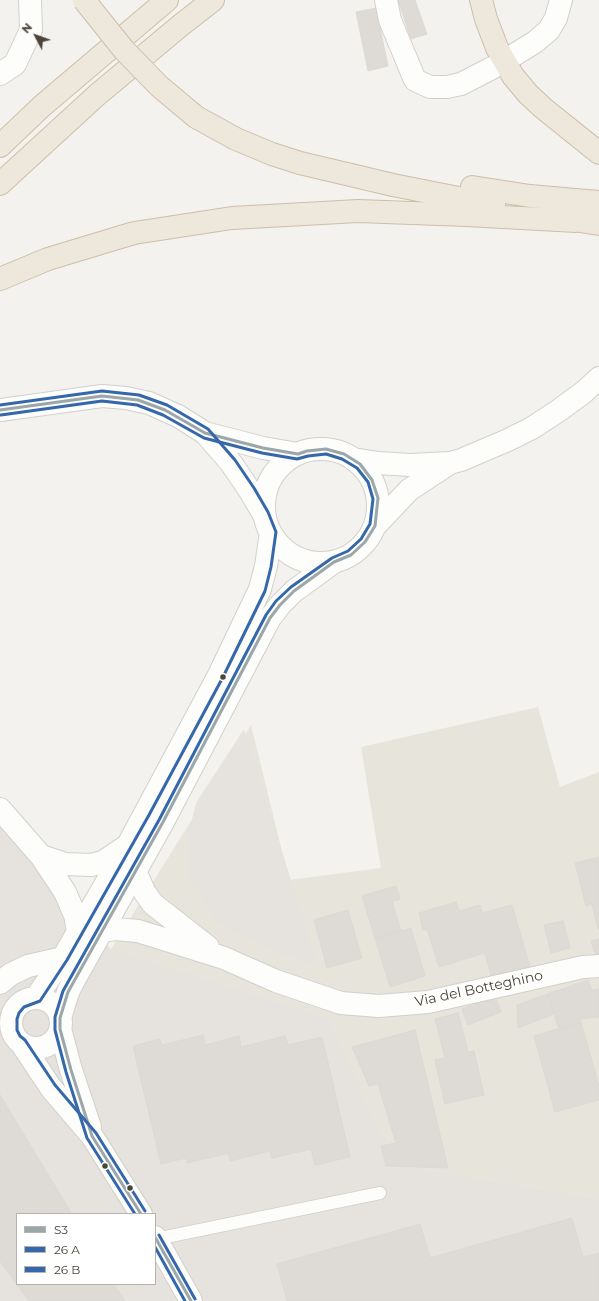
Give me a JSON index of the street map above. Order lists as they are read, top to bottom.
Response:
{
  "streets": {
    "street": ["Via del Botteghino"]
  },
  "lines": ["transit line S3"],
  "legend": ["S3", "26 A", "26 B"],
  "north": "top left"
}
